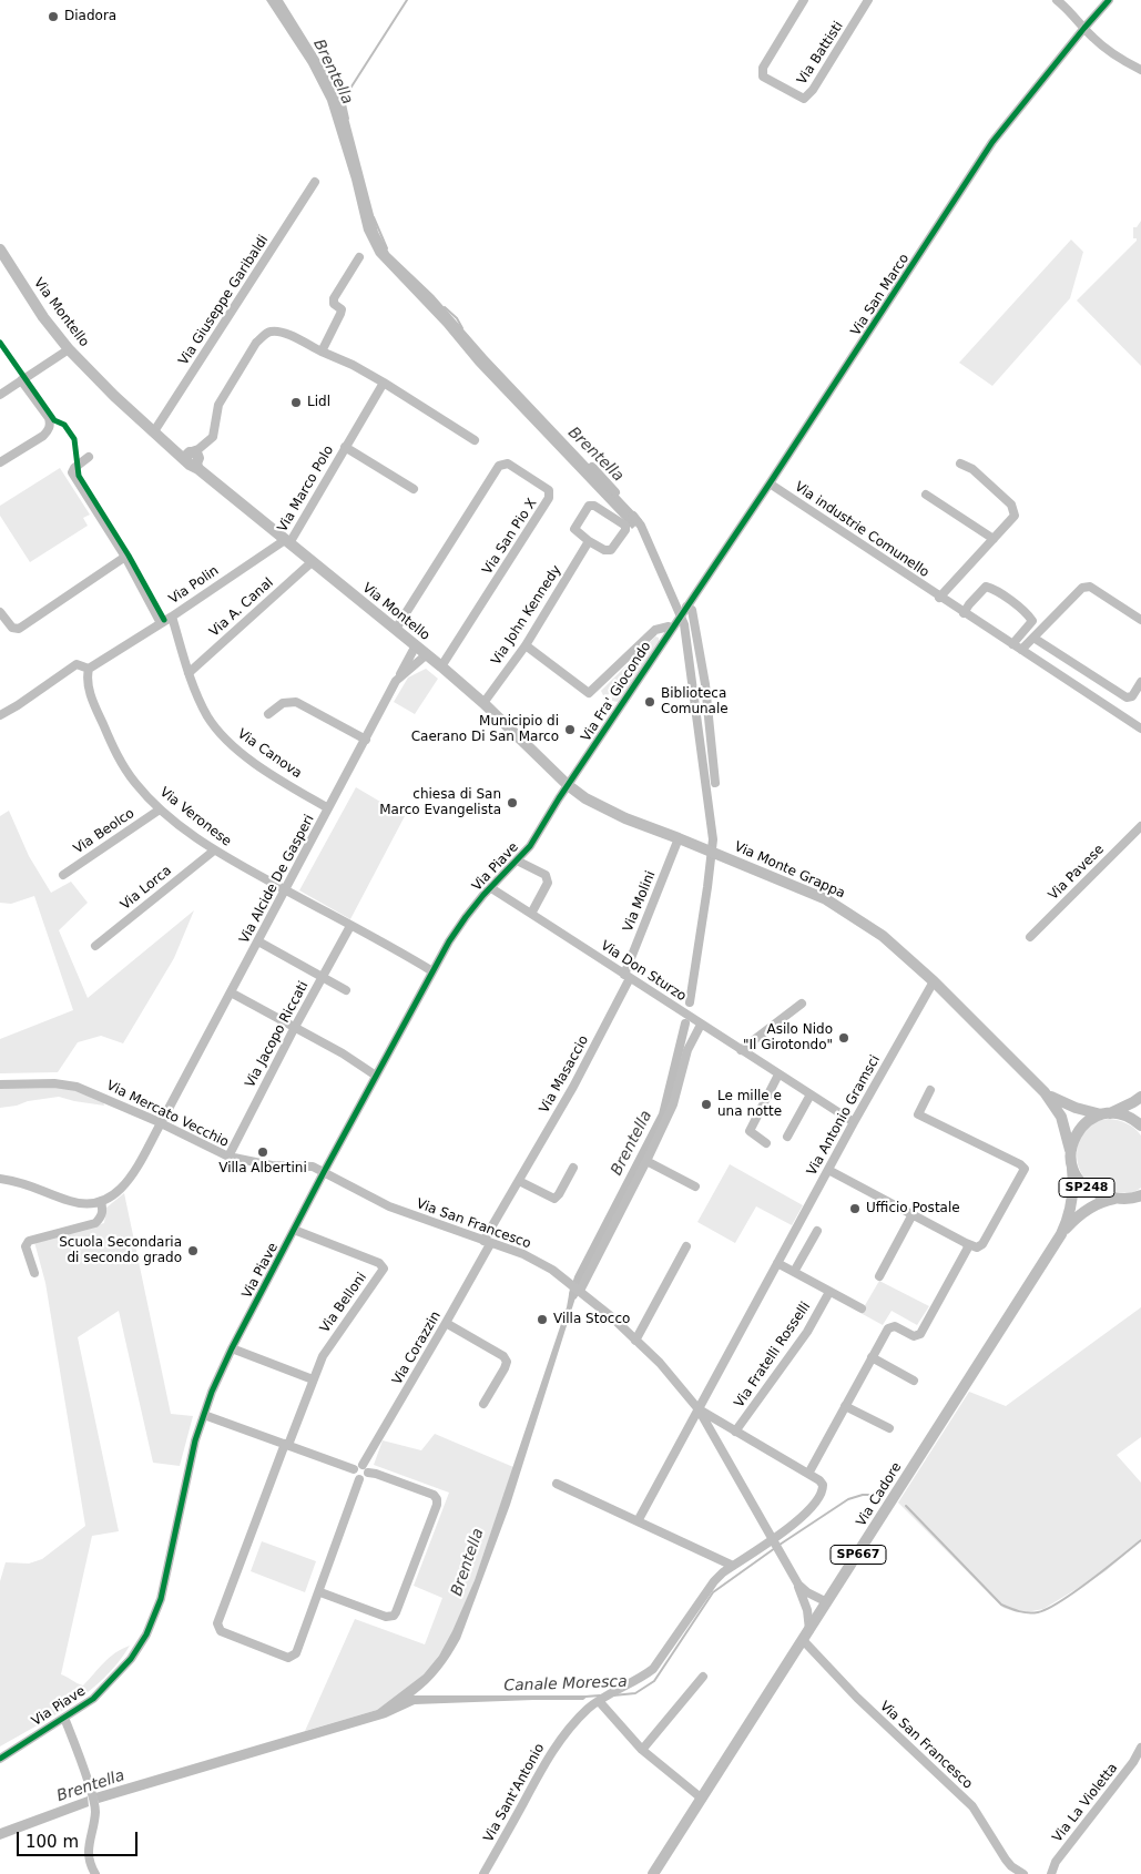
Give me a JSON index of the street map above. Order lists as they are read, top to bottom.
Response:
{
  "streets": {
    "main road": [
      "Via Montello",
      "Via Monte Grappa",
      "SP248",
      "Via Cadore",
      "SP667"
    ],
    "street": [
      "Via Battisti",
      "Via San Marco",
      "Via Giuseppe Garibaldi",
      "Via Marco Polo",
      "Via industrie Comunello",
      "Via San Pio X",
      "Via Polin",
      "Via A. Canal",
      "Via John Kennedy",
      "Via Fra' Giocondo",
      "Via Canova",
      "Via Veronese",
      "Via Beolco",
      "Via Piave",
      "Via Pavese",
      "Via Alcide De Gasperi",
      "Via Lorca",
      "Via Molini",
      "Via Don Sturzo",
      "Via Jacopo Riccati",
      "Via Masaccio",
      "Via Mercato Vecchio",
      "Via Antonio Gramsci",
      "Via San Francesco",
      "Via Belloni",
      "Via Corazzin",
      "Via Fratelli Rosselli",
      "Via Sant'Antonio",
      "Via La Violetta"
    ]
  },
  "crossings": [
    ["Via San Marco", "Via industrie Comunello"],
    ["Via San Marco", "Via Fra' Giocondo"],
    ["Via Giuseppe Garibaldi", "Via Montello"],
    ["Via Montello", "Via Marco Polo"],
    ["Via Montello", "Via San Pio X"],
    ["Via Montello", "Via Polin"],
    ["Via Montello", "Via A. Canal"],
    ["Via Montello", "Via John Kennedy"],
    ["Via Montello", "Via Fra' Giocondo"],
    ["Via Montello", "Via Piave"],
    ["Via Montello", "Via Monte Grappa"],
    ["Via Montello", "Via Alcide De Gasperi"],
    ["Via Marco Polo", "Via Polin"],
    ["Via Polin", "Via Canova"],
    ["Via Polin", "Via Veronese"],
    ["Via A. Canal", "Via Canova"],
    ["Via Fra' Giocondo", "Via Piave"],
    ["Via Fra' Giocondo", "Via Monte Grappa"],
    ["Via Canova", "Via Alcide De Gasperi"],
    ["Via Veronese", "Via Beolco"],
    ["Via Veronese", "Via Piave"],
    ["Via Veronese", "Via Alcide De Gasperi"],
    ["Via Veronese", "Via Lorca"],
    ["Via Veronese", "Via Jacopo Riccati"],
    ["Via Piave", "Via Monte Grappa"],
    ["Via Piave", "Via Don Sturzo"],
    ["Via Piave", "Via Mercato Vecchio"],
    ["Via Piave", "Via San Francesco"],
    ["Via Piave", "Via Belloni"],
    ["Via Monte Grappa", "Via Molini"],
    ["Via Monte Grappa", "Via Antonio Gramsci"],
    ["Via Monte Grappa", "SP248"],
    ["Via Monte Grappa", "Via Cadore"],
    ["Via Alcide De Gasperi", "Via Mercato Vecchio"],
    ["Via Molini", "Via Don Sturzo"],
    ["Via Molini", "Via Masaccio"],
    ["Via Don Sturzo", "Via Masaccio"],
    ["Via Don Sturzo", "Via Antonio Gramsci"],
    ["Via Jacopo Riccati", "Via Mercato Vecchio"],
    ["Via Masaccio", "Via San Francesco"],
    ["Via Masaccio", "Via Corazzin"],
    ["Via Mercato Vecchio", "Via San Francesco"],
    ["Via Antonio Gramsci", "Via San Francesco"],
    ["SP248", "Via Cadore"],
    ["Via San Francesco", "Via Corazzin"],
    ["Via San Francesco", "Via Cadore"],
    ["Via San Francesco", "Via Sant'Antonio"],
    ["Via Belloni", "Via Corazzin"]
  ],
  "water": ["Brentella", "Canale Moresca"],
  "places": [
    "Diadora",
    "Lidl",
    "Biblioteca Comunale",
    "Municipio di Caerano Di San Marco",
    "chiesa di San Marco Evangelista",
    "Asilo Nido \"Il Girotondo\"",
    "Le mille e una notte",
    "Villa Albertini",
    "Ufficio Postale",
    "Scuola Secondaria di secondo grado",
    "Villa Stocco"
  ],
  "scale_bar": "100 m"
}
